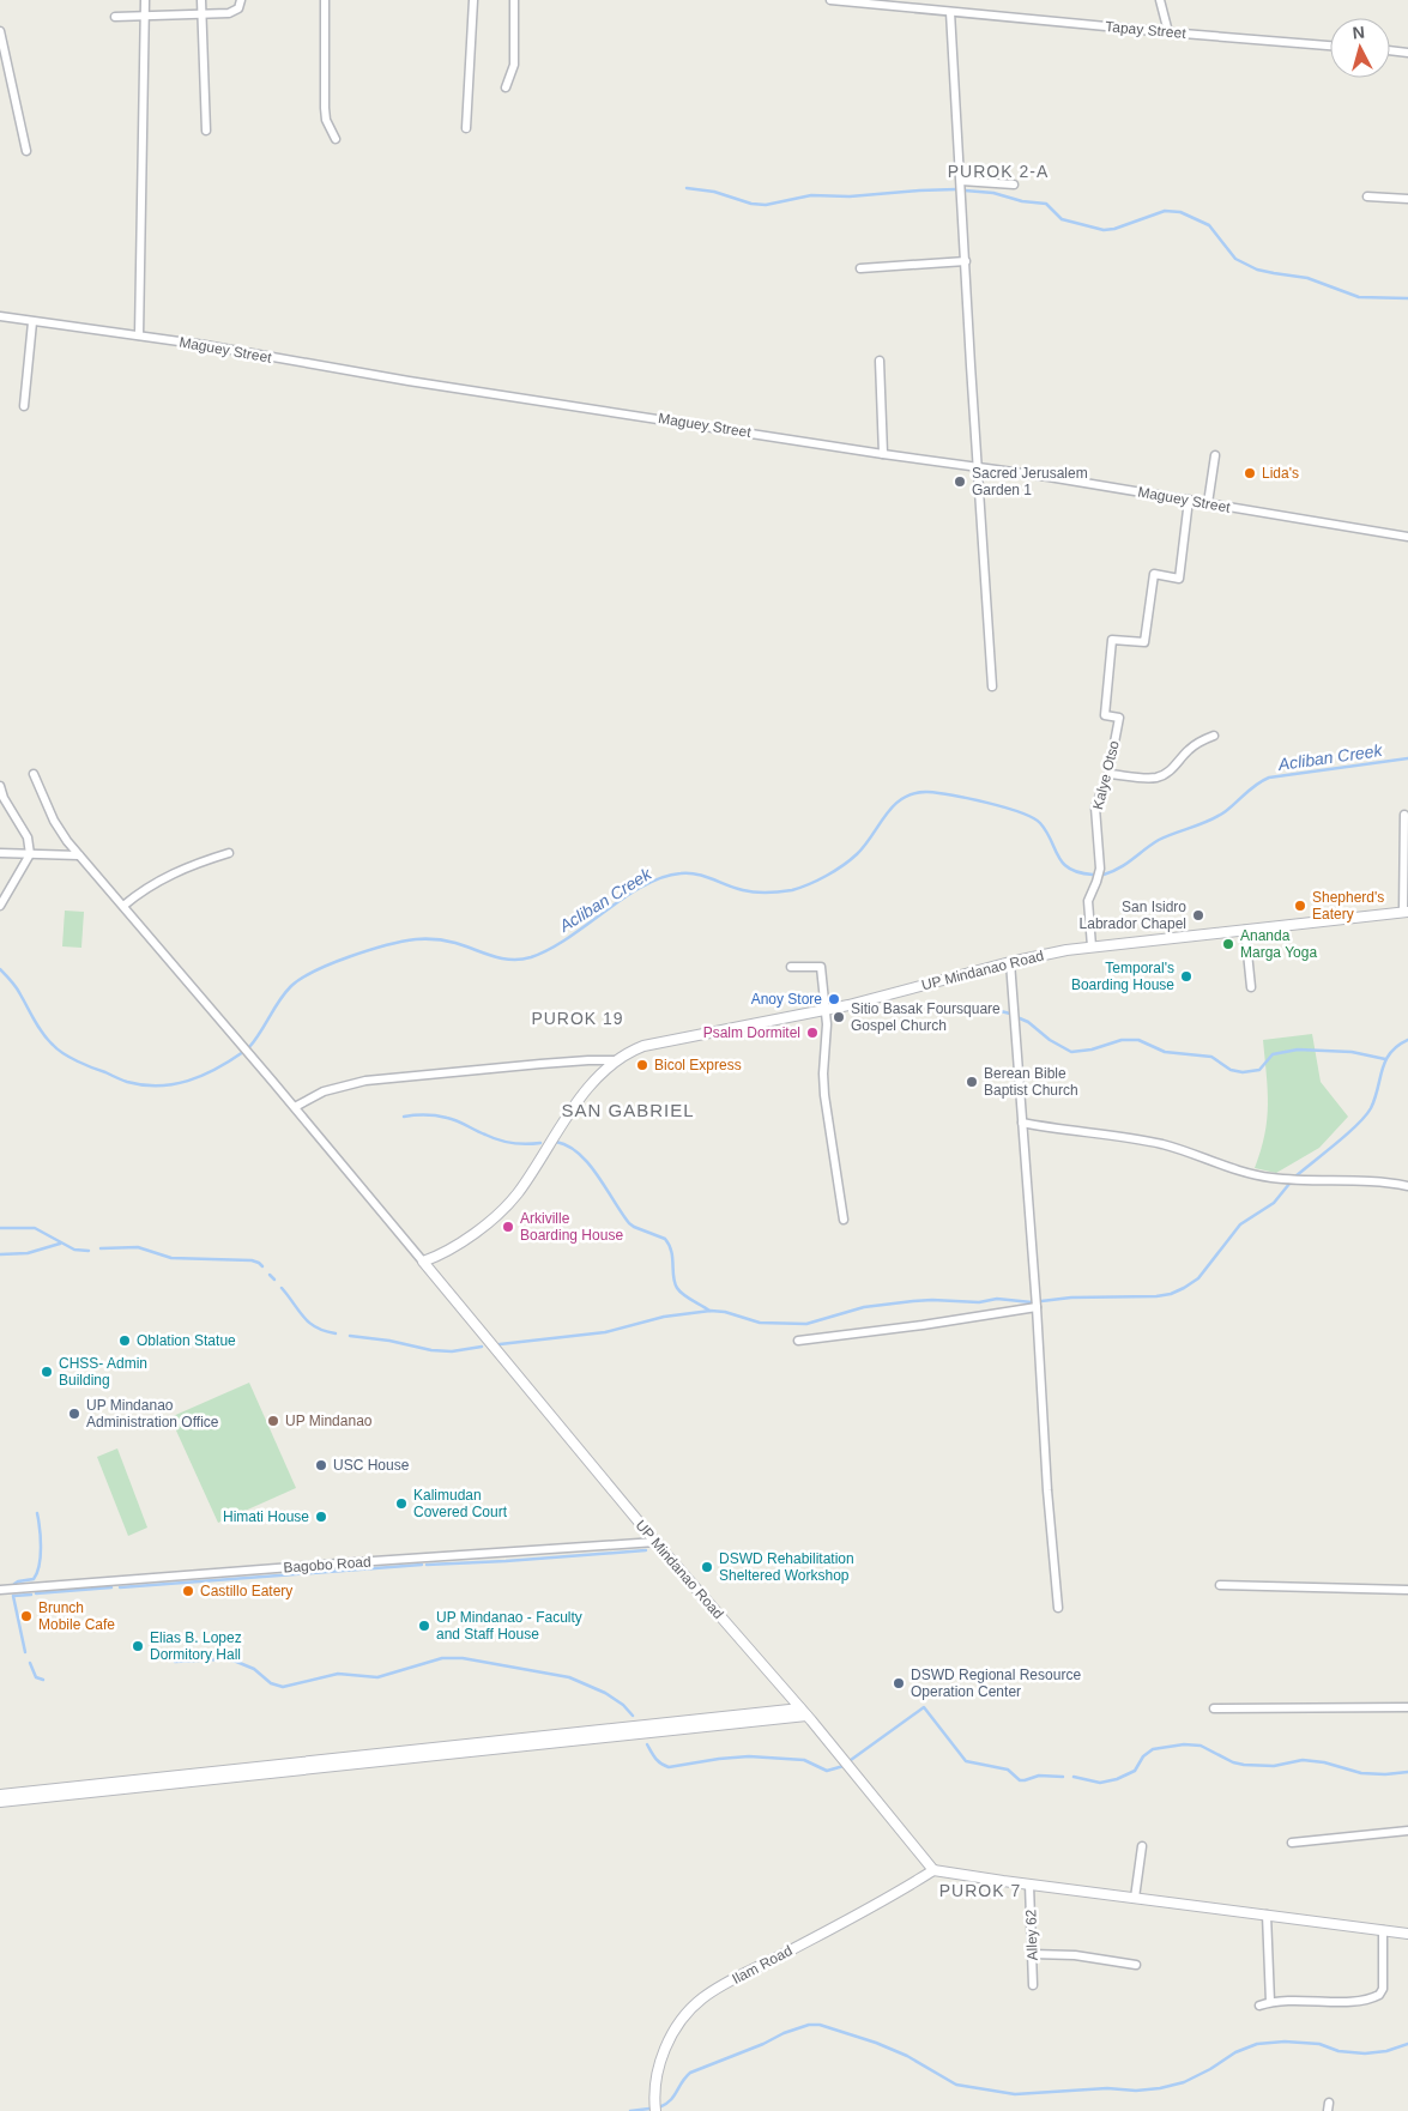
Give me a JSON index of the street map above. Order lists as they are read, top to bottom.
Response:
{
  "streets": {
    "street": [
      "Tapay Street",
      "Maguey Street",
      "Kalye Otso",
      "UP Mindanao Road",
      "Bagobo Road",
      "Alley 62",
      "Ilam Road"
    ]
  },
  "crossings": [
    ["Maguey Street", "Kalye Otso"],
    ["Kalye Otso", "UP Mindanao Road"],
    ["UP Mindanao Road", "Bagobo Road"],
    ["UP Mindanao Road", "Ilam Road"]
  ],
  "districts": [
    "PUROK 2-A",
    "PUROK 19",
    "SAN GABRIEL",
    "PUROK 7"
  ],
  "water": ["Acliban Creek"],
  "places": [
    "Lida's",
    "Sacred Jerusalem Garden 1",
    "Shepherd's Eatery",
    "San Isidro Labrador Chapel",
    "Ananda Marga Yoga",
    "Temporal's Boarding House",
    "Anoy Store",
    "Sitio Basak Foursquare Gospel Church",
    "Psalm Dormitel",
    "Bicol Express",
    "Berean Bible Baptist Church",
    "Arkiville Boarding House",
    "Oblation Statue",
    "CHSS- Admin Building",
    "UP Mindanao Administration Office",
    "UP Mindanao",
    "USC House",
    "Kalimudan Covered Court",
    "Himati House",
    "DSWD Rehabilitation Sheltered Workshop",
    "Castillo Eatery",
    "Brunch Mobile Cafe",
    "UP Mindanao - Faculty and Staff House",
    "Elias B. Lopez Dormitory Hall",
    "DSWD Regional Resource Operation Center"
  ],
  "north": "top"
}
